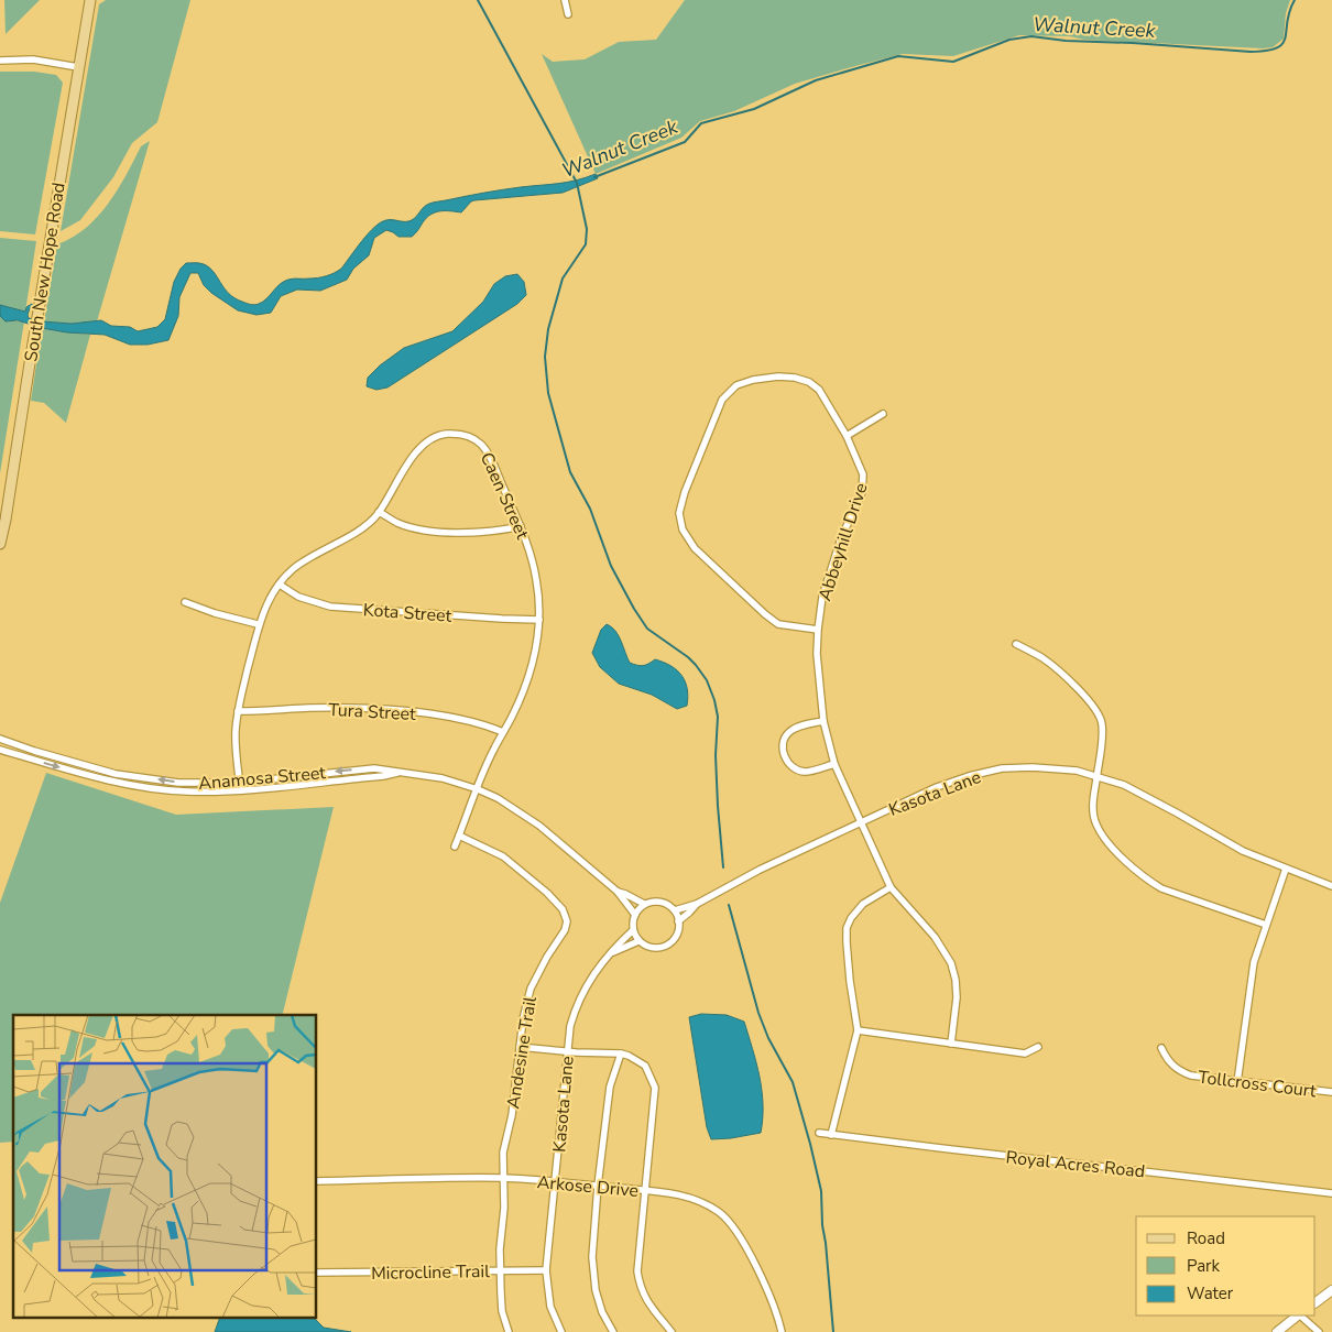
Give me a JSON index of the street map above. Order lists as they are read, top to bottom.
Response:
{
  "streets": {
    "main road": ["South New Hope Road"],
    "street": [
      "Caen Street",
      "Abbeyhill Drive",
      "Kota Street",
      "Tura Street",
      "Anamosa Street",
      "Kasota Lane",
      "Andesine Trail",
      "Tollcross Court",
      "Royal Acres Road",
      "Arkose Drive",
      "Microcline Trail"
    ]
  },
  "crossings": [
    ["Caen Street", "Kota Street"],
    ["Caen Street", "Tura Street"],
    ["Caen Street", "Anamosa Street"],
    ["Caen Street", "Andesine Trail"],
    ["Abbeyhill Drive", "Kasota Lane"],
    ["Anamosa Street", "Kasota Lane"],
    ["Kasota Lane", "Arkose Drive"],
    ["Kasota Lane", "Microcline Trail"],
    ["Andesine Trail", "Arkose Drive"],
    ["Andesine Trail", "Microcline Trail"]
  ],
  "water": ["Walnut Creek"],
  "legend": ["Road", "Park", "Water"]
}
